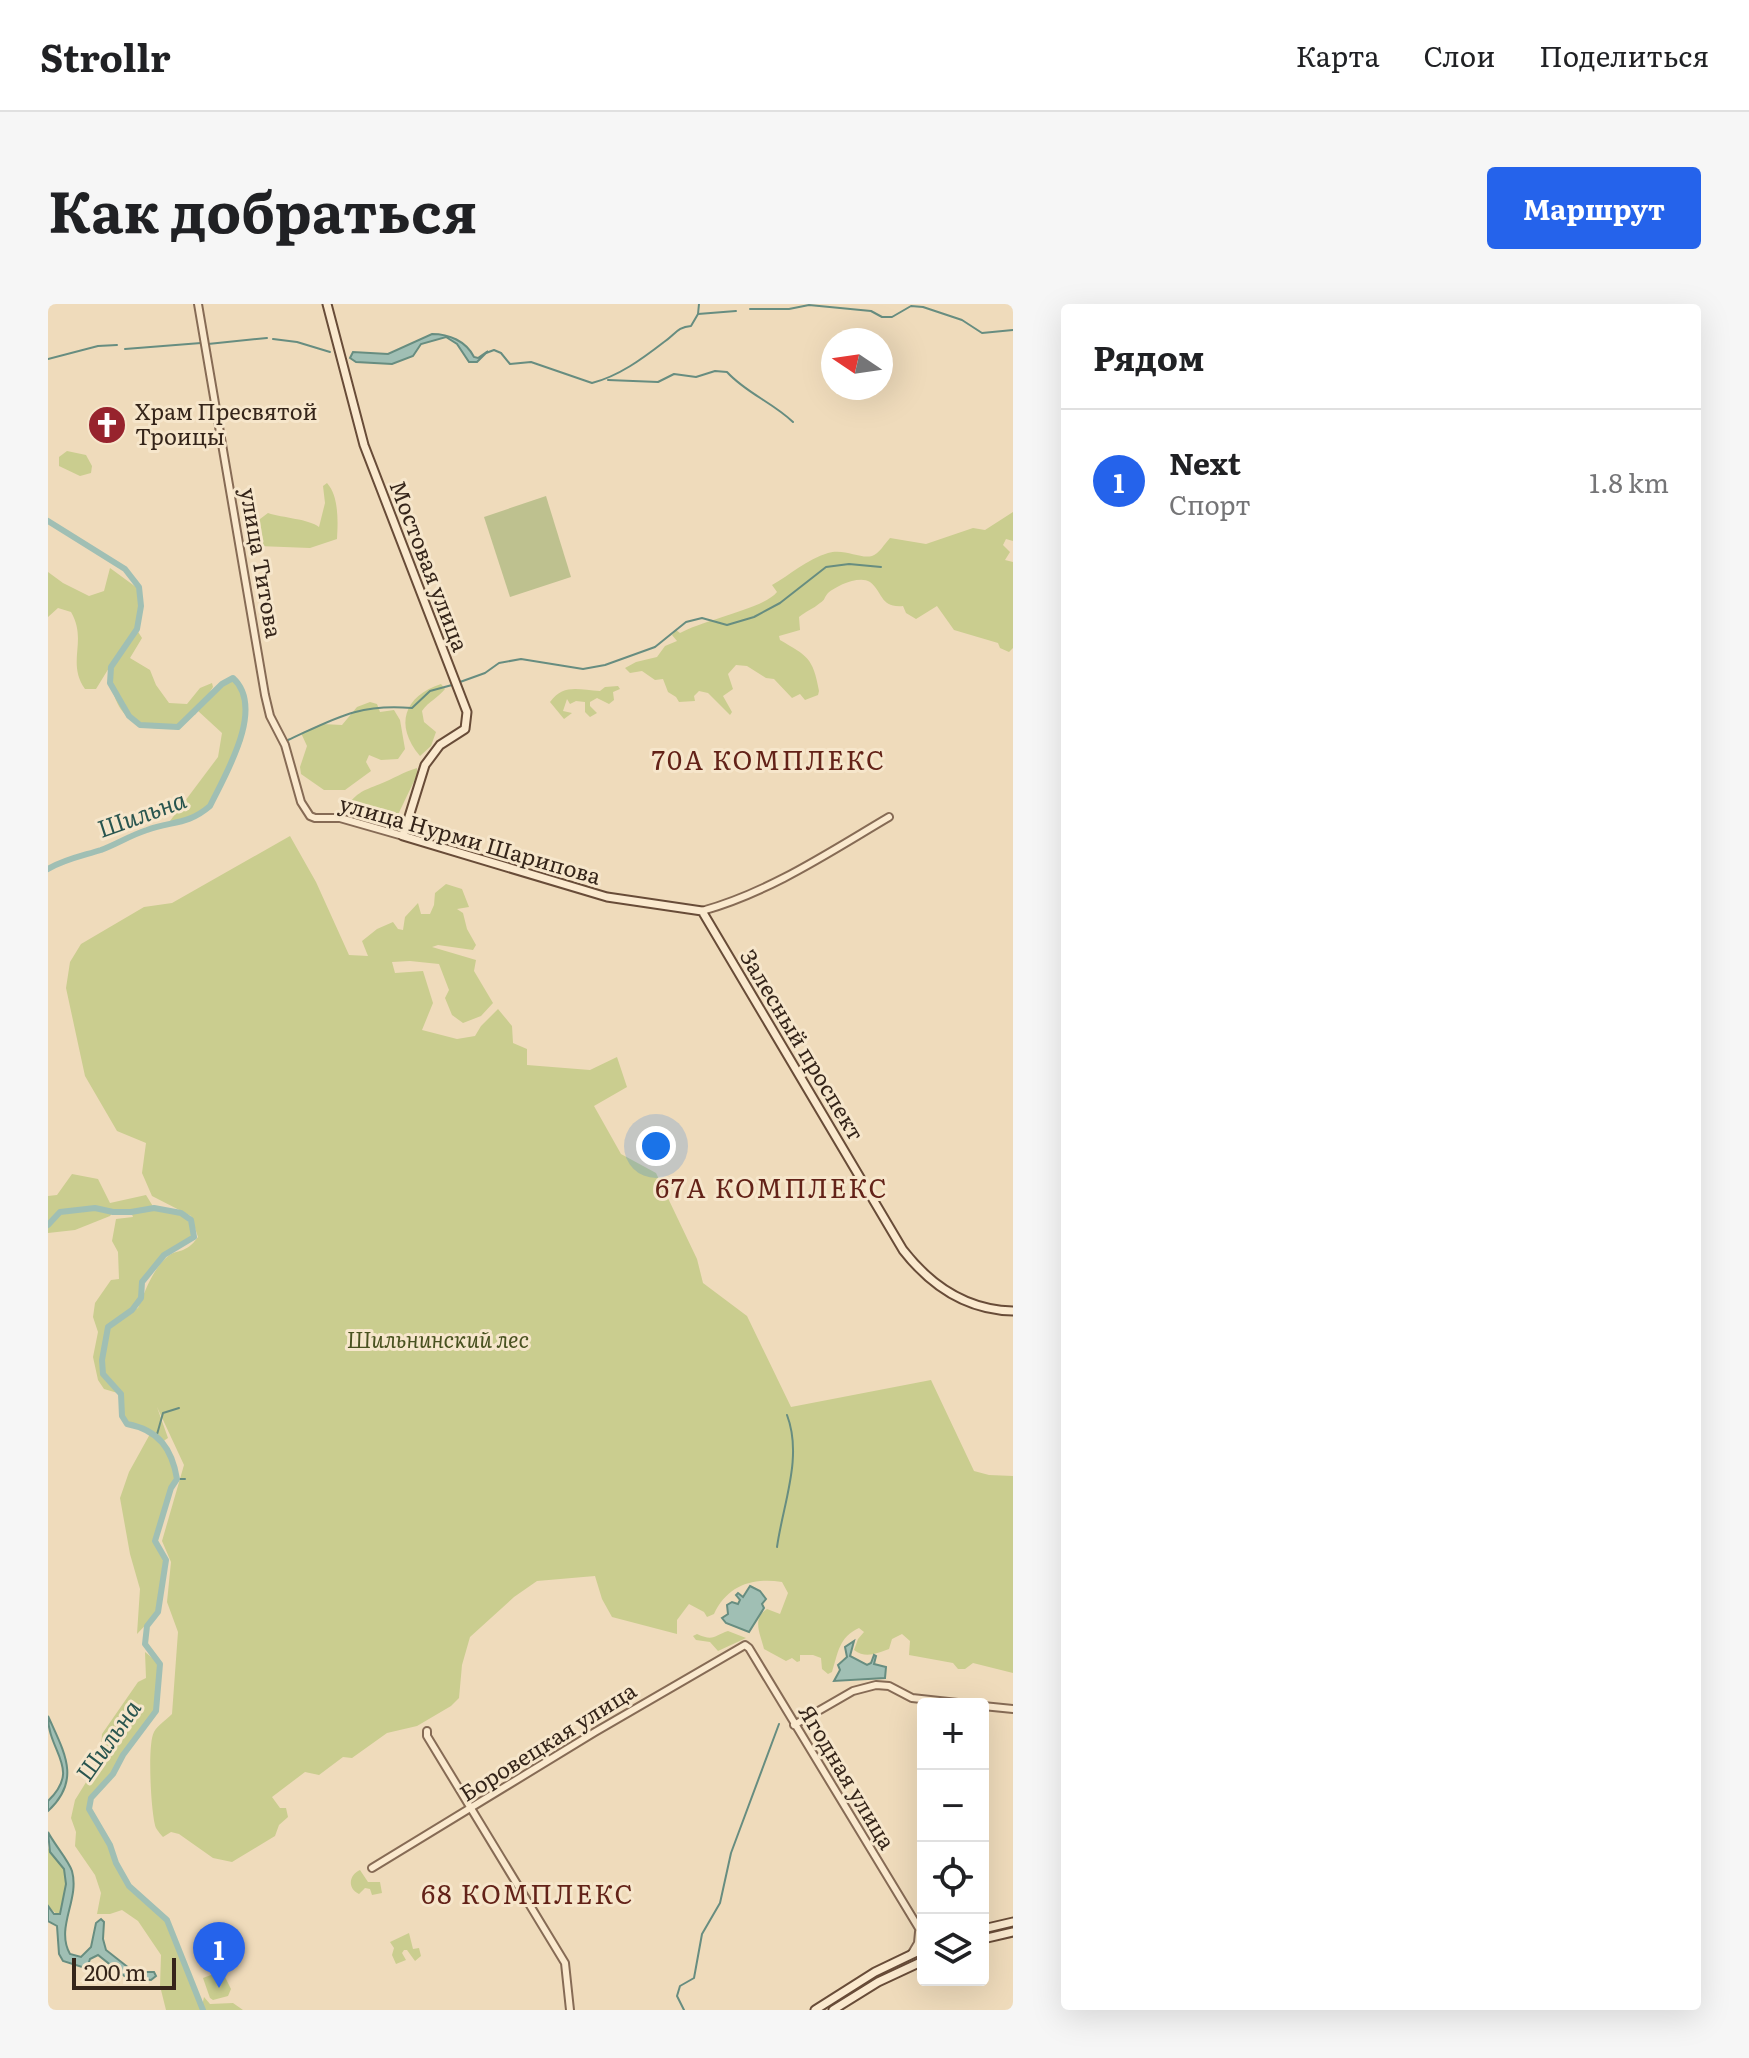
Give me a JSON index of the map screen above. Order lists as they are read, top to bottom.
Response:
{
  "streets": {
    "main road": ["Мостовая улица", "улица Нурми Шарипова", "Залесный проспект"],
    "street": ["улица Титова", "Боровецкая улица", "Ягодная улица"]
  },
  "crossings": [
    ["улица Титова", "улица Нурми Шарипова"],
    ["Мостовая улица", "улица Нурми Шарипова"],
    ["улица Нурми Шарипова", "Залесный проспект"],
    ["Боровецкая улица", "Ягодная улица"]
  ],
  "districts": ["70А КОМПЛЕКС", "67А КОМПЛЕКС", "68 КОМПЛЕКС"],
  "water": ["Шильна"],
  "parks": ["Шильнинский лес"],
  "places": {
    "church": ["Храм Пресвятой Троицы"]
  },
  "scale_bar": "200 m",
  "north": "left",
  "page": {
    "header": "Strollr",
    "nav": ["Карта", "Слои", "Поделиться"],
    "title": "Как добраться",
    "buttons": "Маршрут",
    "heading": "Рядом",
    "list": [
      {
        "mark": "1",
        "name": "Next",
        "note": "Спорт",
        "value": "1.8 km"
      }
    ],
    "map_buttons": ["+", "−"],
    "pins": "1",
    "scale": "200 m"
  }
}
